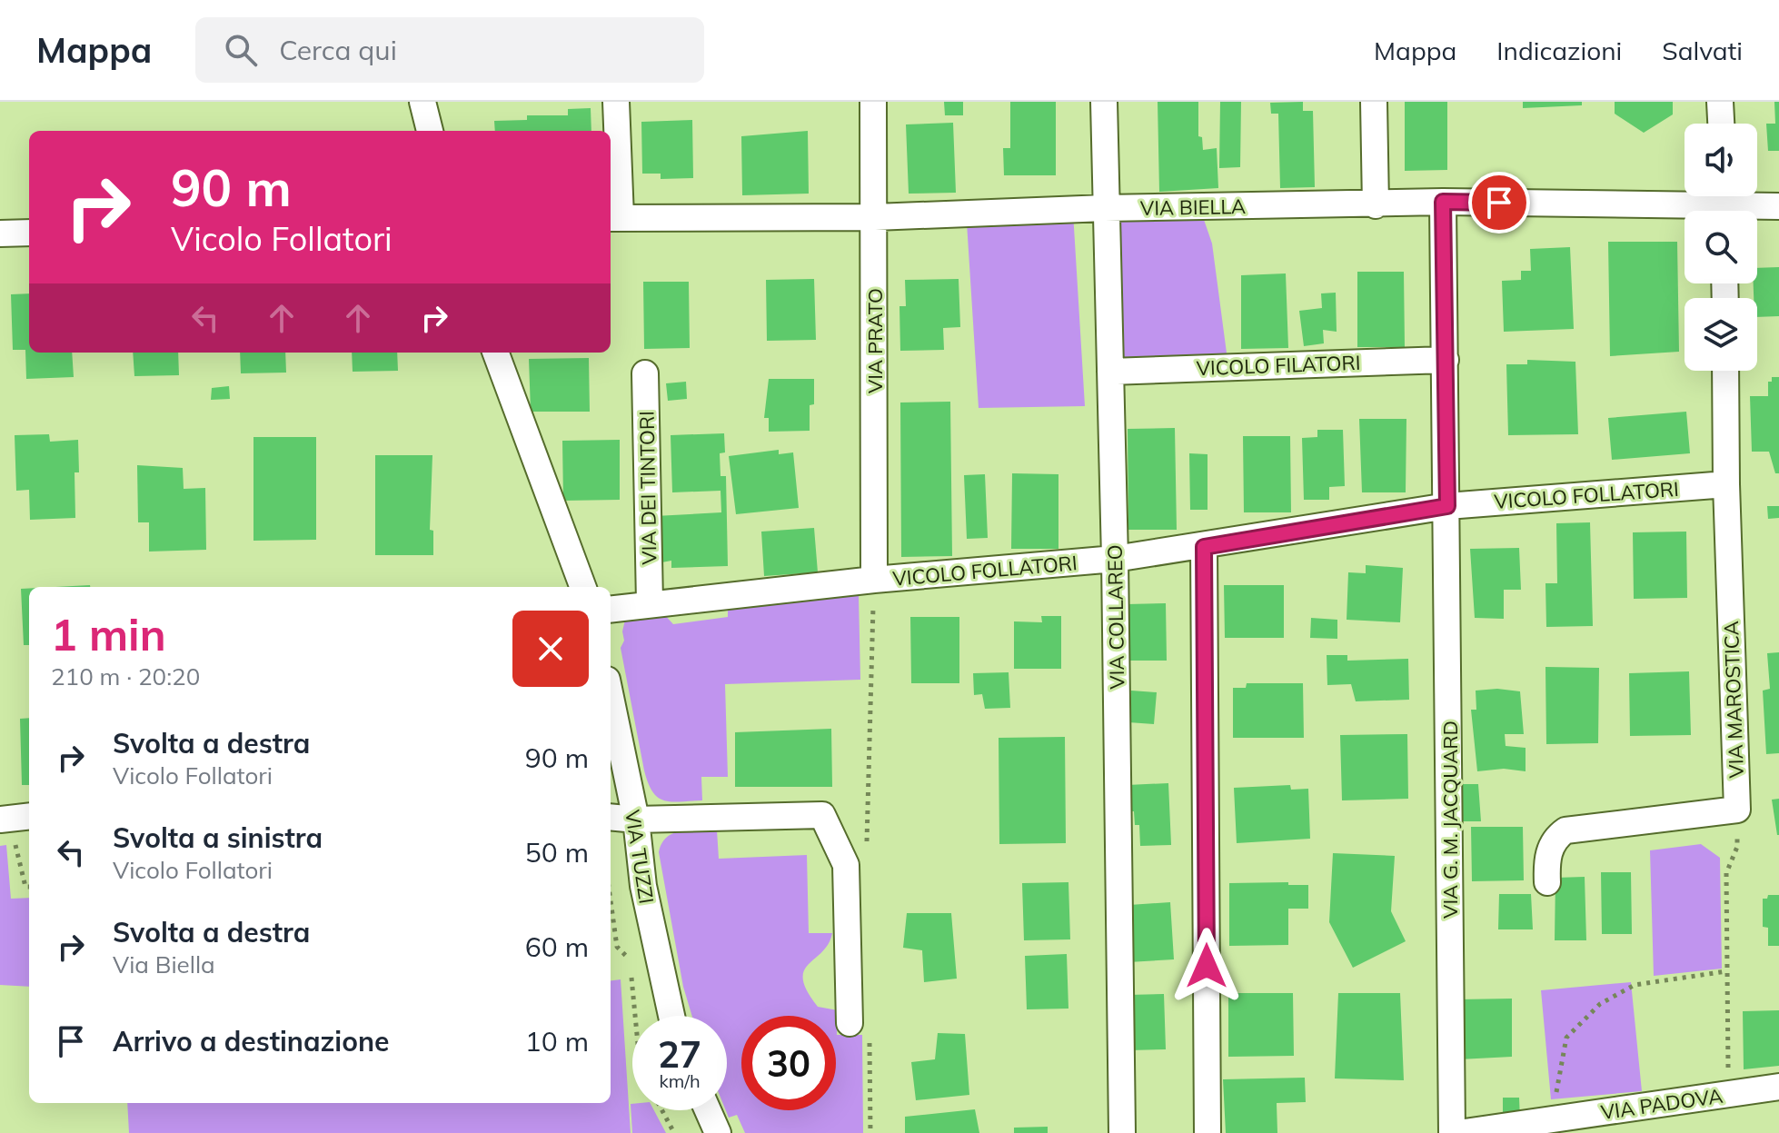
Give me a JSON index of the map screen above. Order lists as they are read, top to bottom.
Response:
{
  "streets": {
    "street": [
      "VIA BIELLA",
      "VIA PRATO",
      "VICOLO FILATORI",
      "VIA DEI TINTORI",
      "VICOLO FOLLATORI",
      "VIA COLLAREO",
      "VIA MAROSTICA",
      "VIA G. M. JACQUARD",
      "VIA TUZZI",
      "VIA PADOVA"
    ]
  },
  "crossings": [
    ["VIA BIELLA", "VIA PRATO"],
    ["VIA BIELLA", "VIA COLLAREO"],
    ["VIA PRATO", "VICOLO FOLLATORI"],
    ["VICOLO FILATORI", "VIA COLLAREO"],
    ["VIA DEI TINTORI", "VICOLO FOLLATORI"],
    ["VICOLO FOLLATORI", "VIA COLLAREO"],
    ["VICOLO FOLLATORI", "VIA MAROSTICA"],
    ["VICOLO FOLLATORI", "VIA G. M. JACQUARD"]
  ],
  "page": {
    "header": "Mappa",
    "search": "Cerca qui",
    "nav": ["Mappa", "Indicazioni", "Salvati"],
    "turn": ["90 m", "Vicolo Follatori"],
    "heading": ["1 min", "210 m · 20:20"],
    "list": [
      {
        "name": "Svolta a destra",
        "note": "Vicolo Follatori",
        "value": "90 m"
      },
      {
        "name": "Svolta a sinistra",
        "note": "Vicolo Follatori",
        "value": "50 m"
      },
      {
        "name": "Svolta a destra",
        "note": "Via Biella",
        "value": "60 m"
      },
      {
        "name": "Arrivo a destinazione",
        "value": "10 m"
      }
    ],
    "speed": "27 km/h",
    "limit": "30"
  }
}
